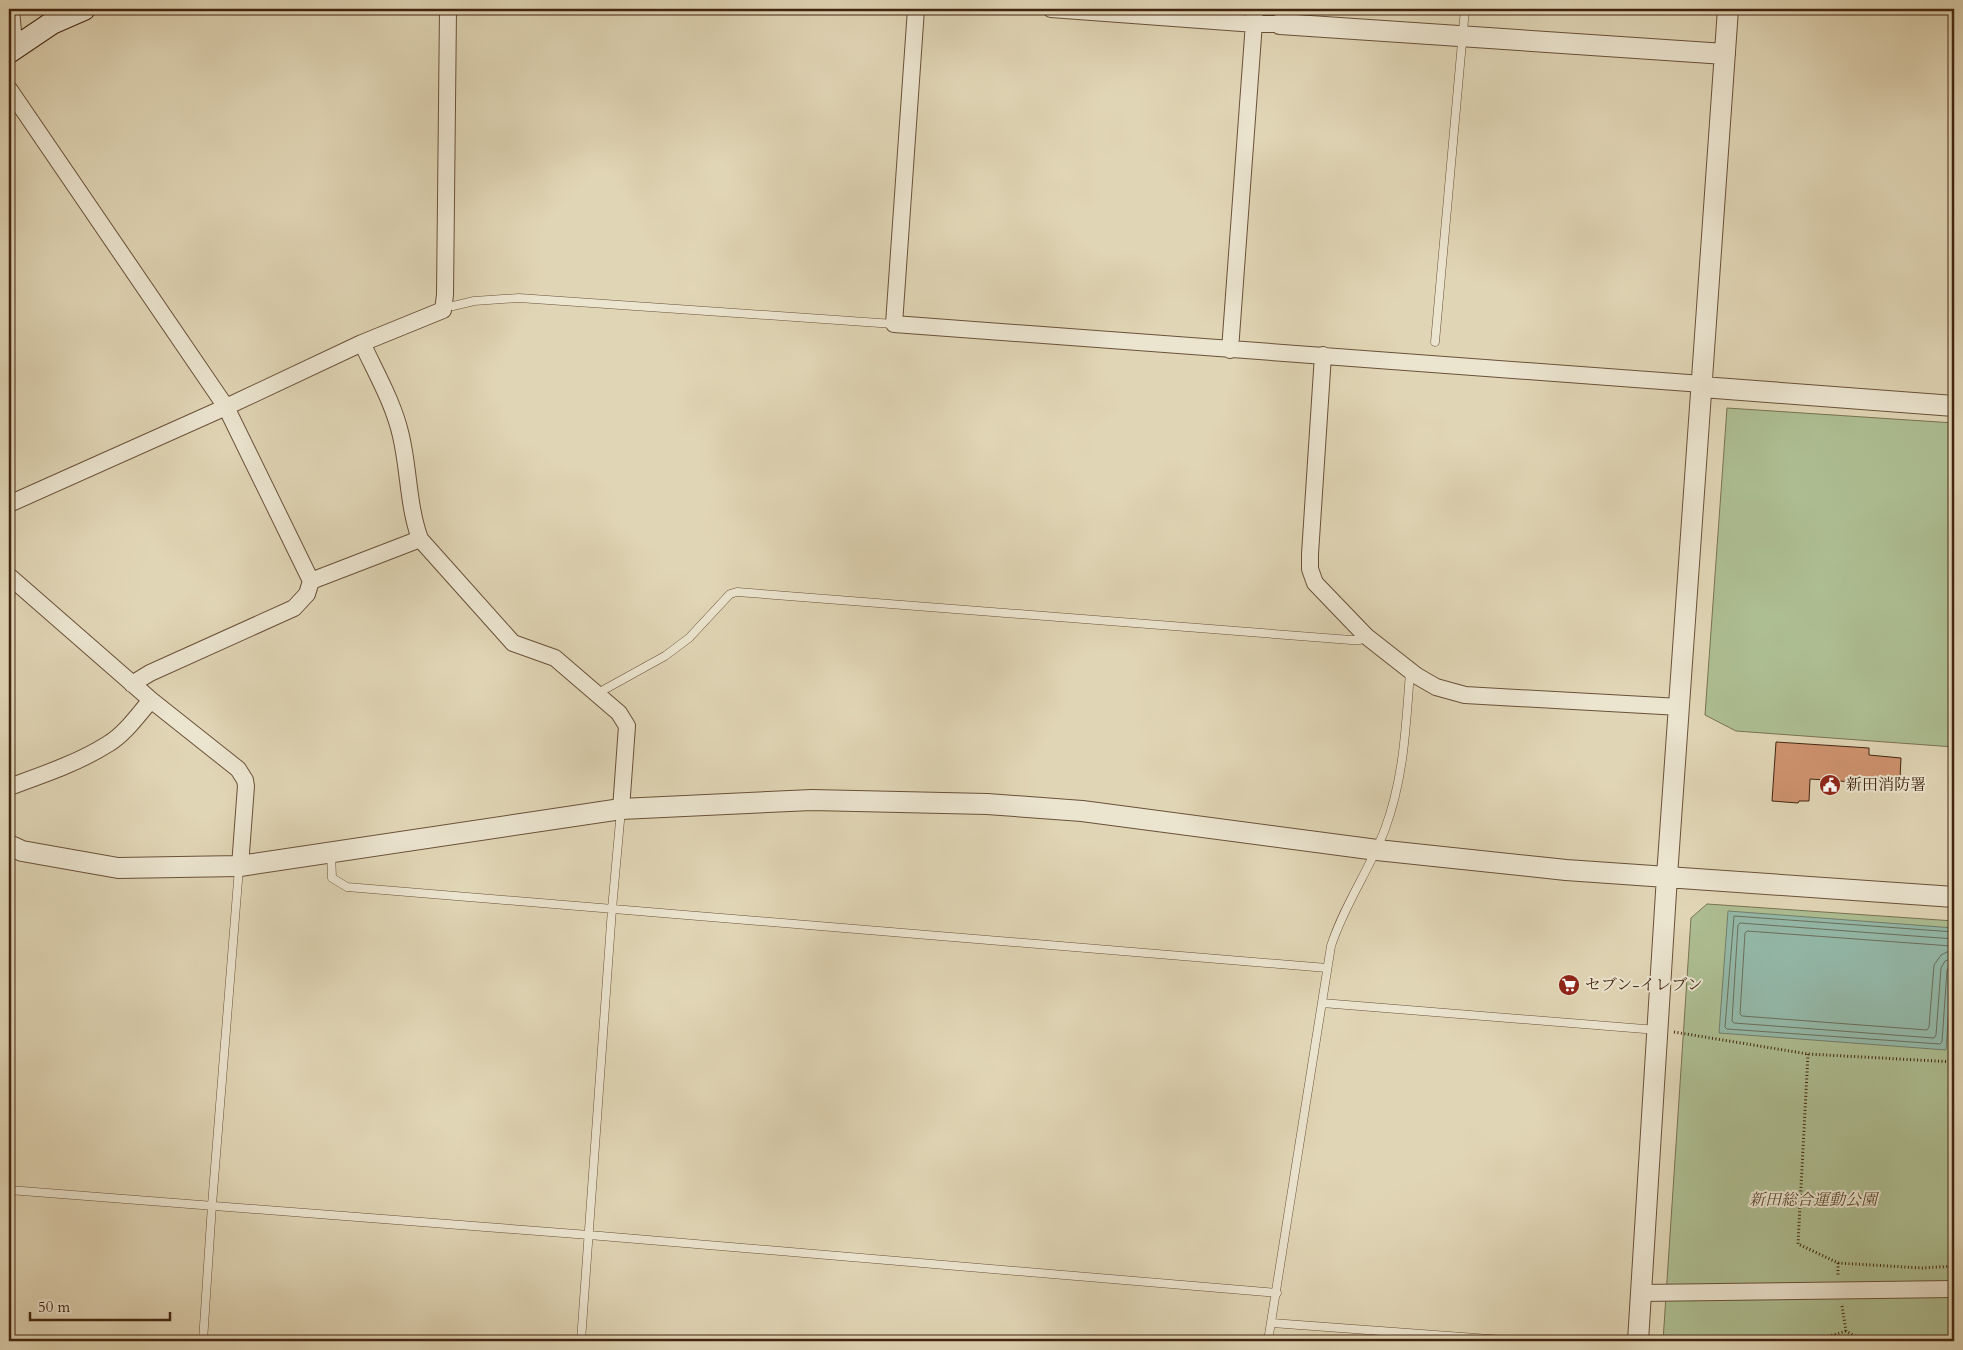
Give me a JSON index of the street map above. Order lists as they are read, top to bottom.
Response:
{
  "parks": ["新田総合運動公園"],
  "places": {
    "public building": ["新田消防署"],
    "supermarket": ["セブン-イレブン"]
  },
  "scale_bar": "50 m"
}
